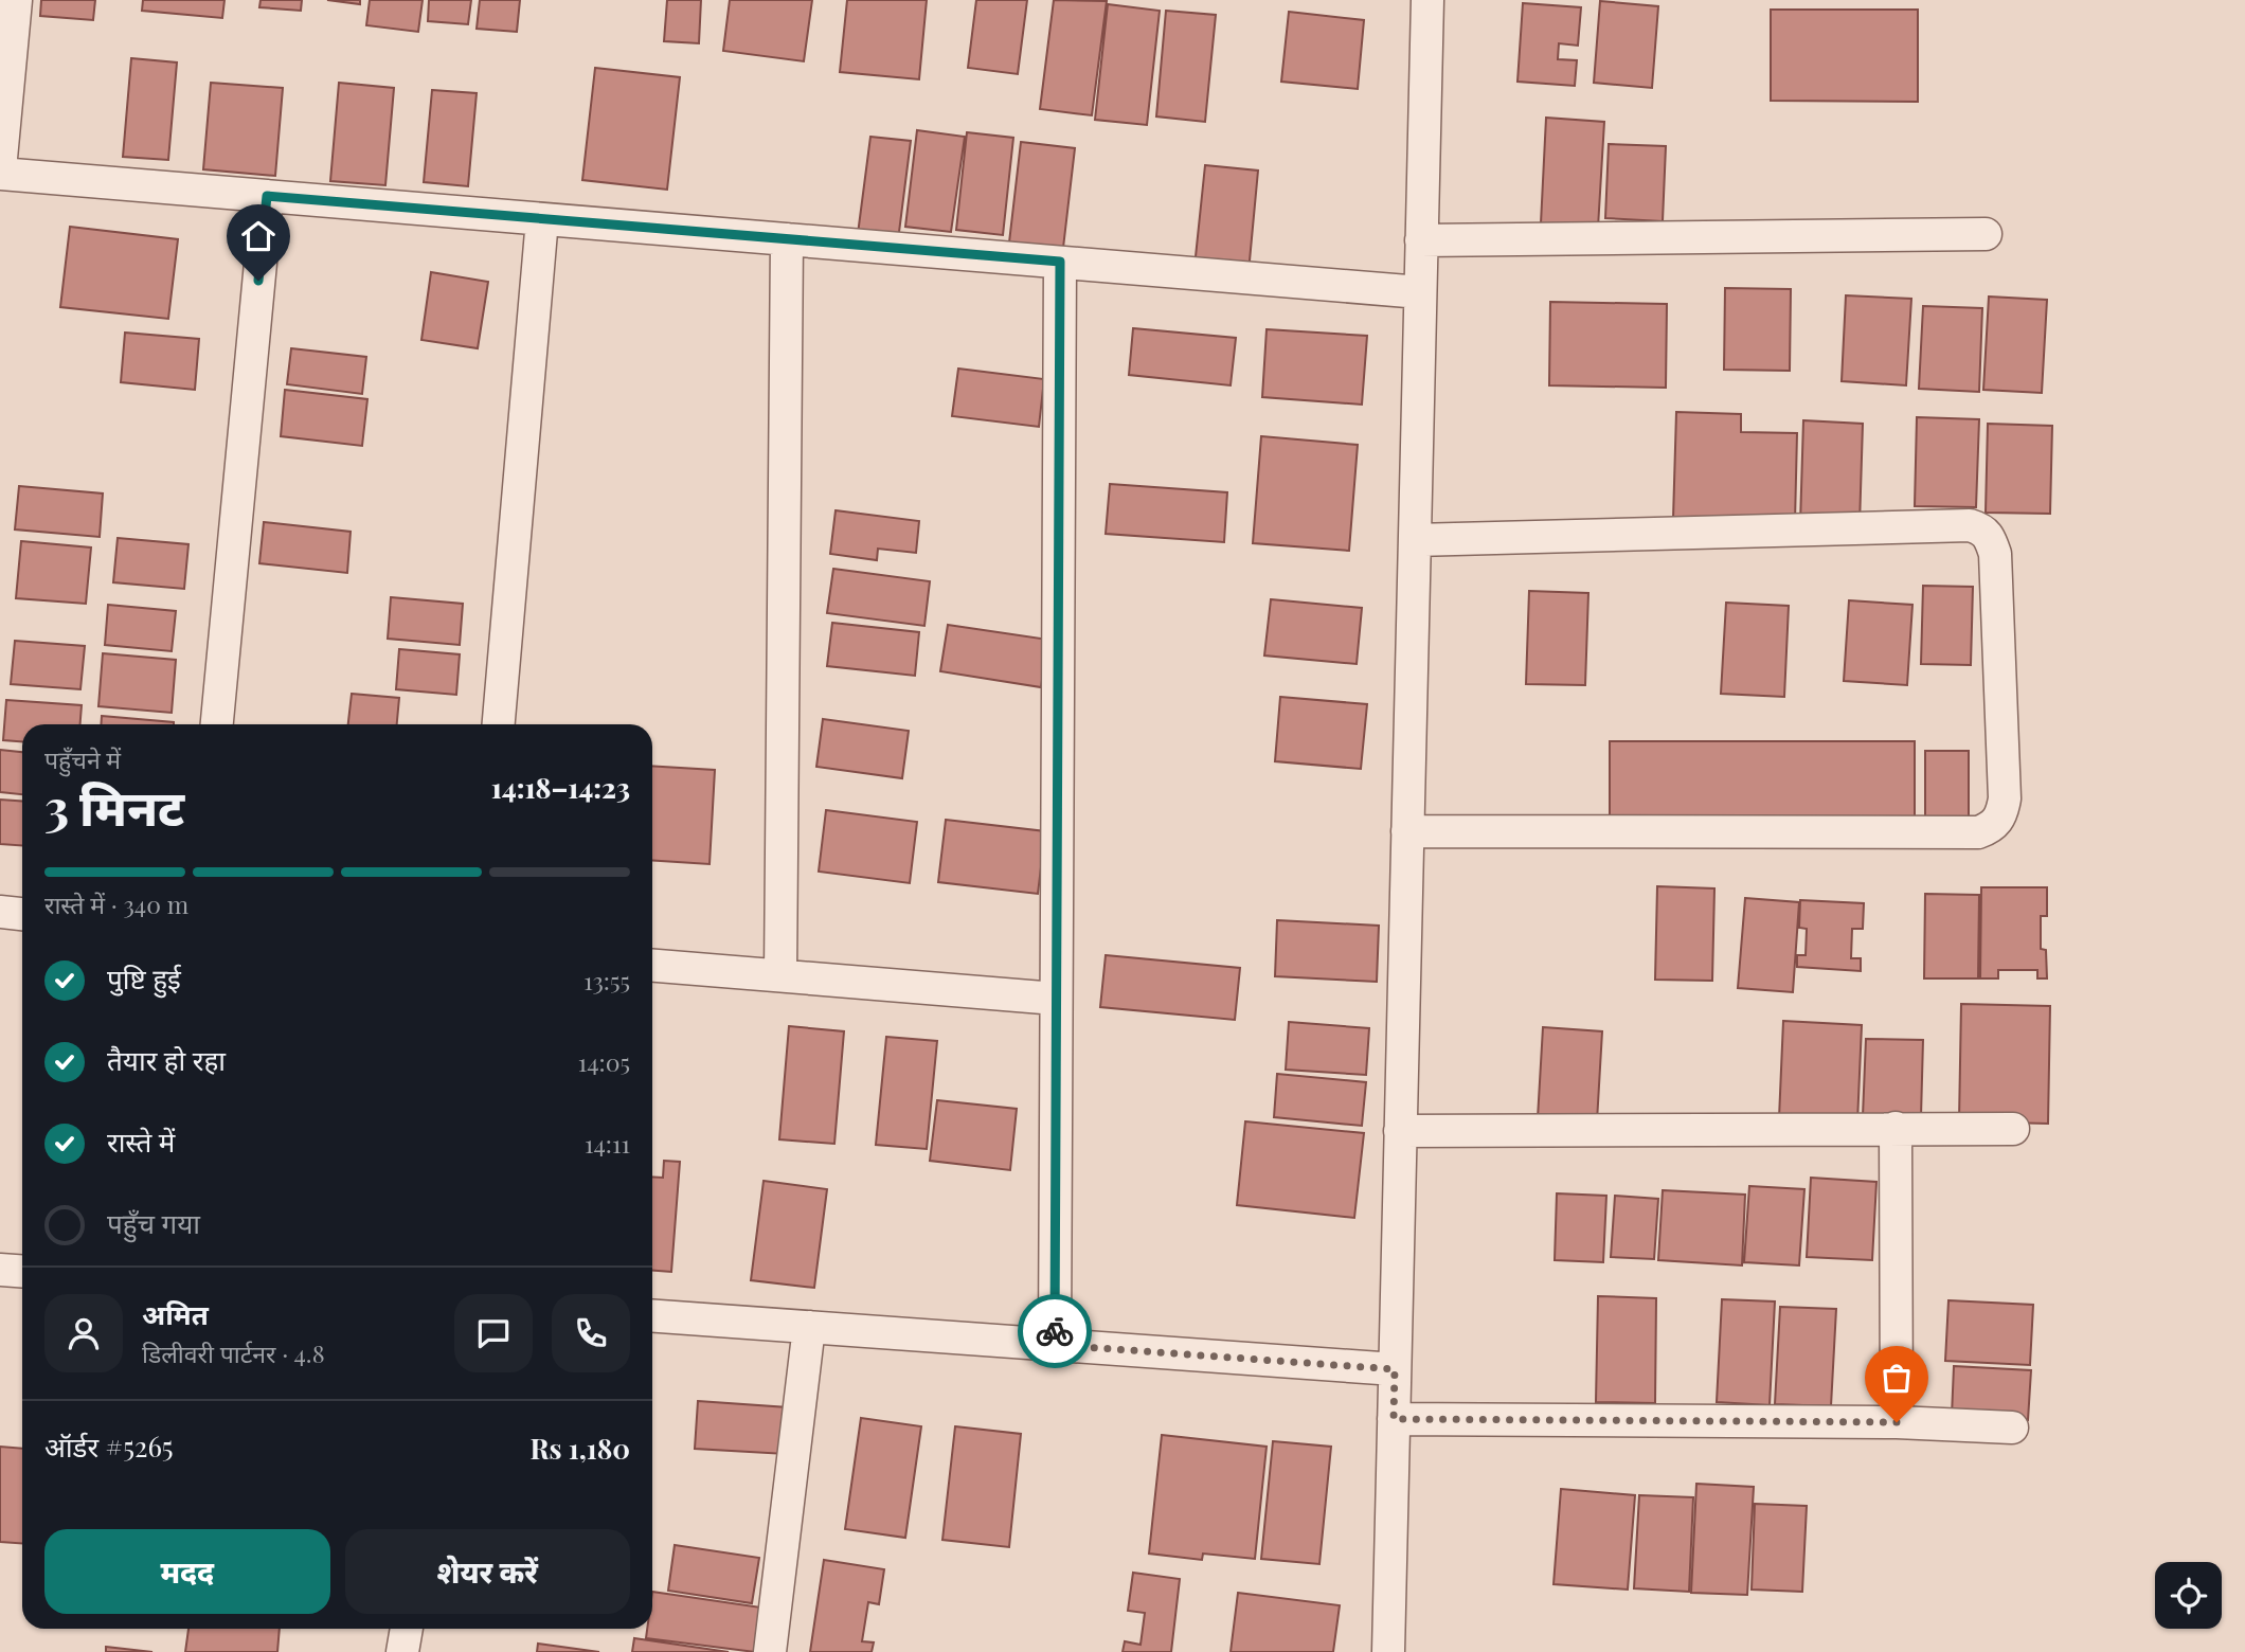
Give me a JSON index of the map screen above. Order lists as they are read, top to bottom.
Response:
{
  "page": {
    "heading": ["3 मिनट", "पहुँचने में", "14:18–14:23"],
    "panel": [
      "अमित",
      "डिलीवरी पार्टनर · 4.8",
      "ऑर्डर #5265",
      "Rs 1,180"
    ],
    "bar": "रास्ते में · 340 m",
    "list": [
      ["पुष्टि हुई", "13:55"],
      ["तैयार हो रहा", "14:05"],
      ["रास्ते में", "14:11"],
      "पहुँच गया"
    ],
    "buttons": ["मदद", "शेयर करें"]
  }
}
